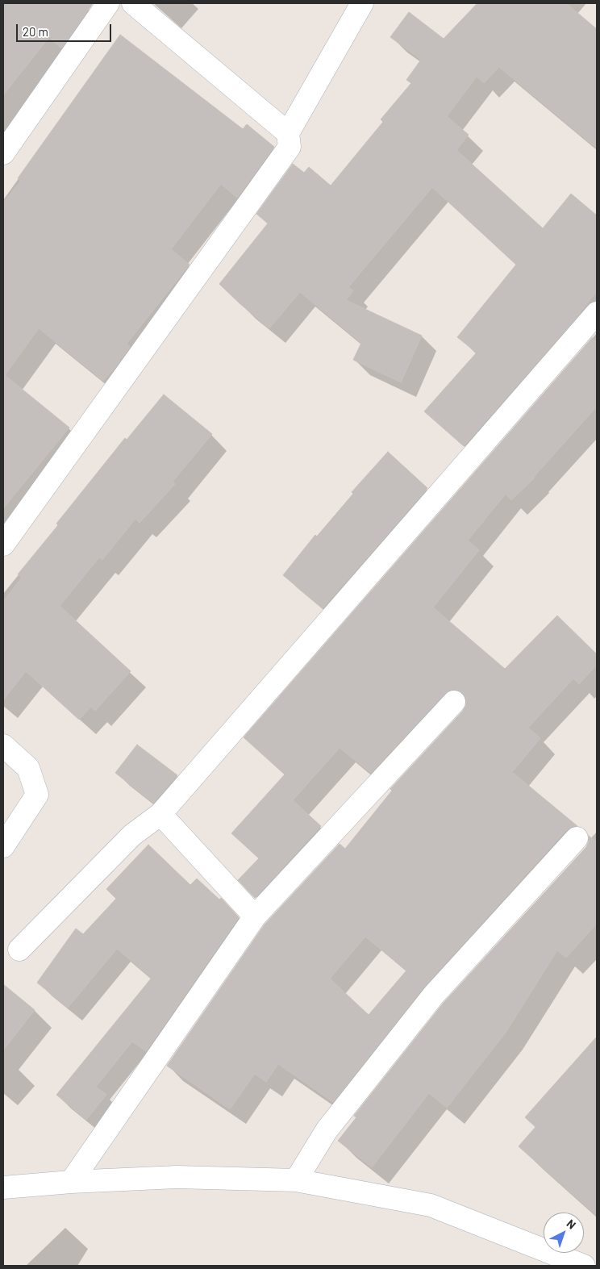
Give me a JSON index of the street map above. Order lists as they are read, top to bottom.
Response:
{
  "scale_bar": "20 m",
  "north": "top right"
}
